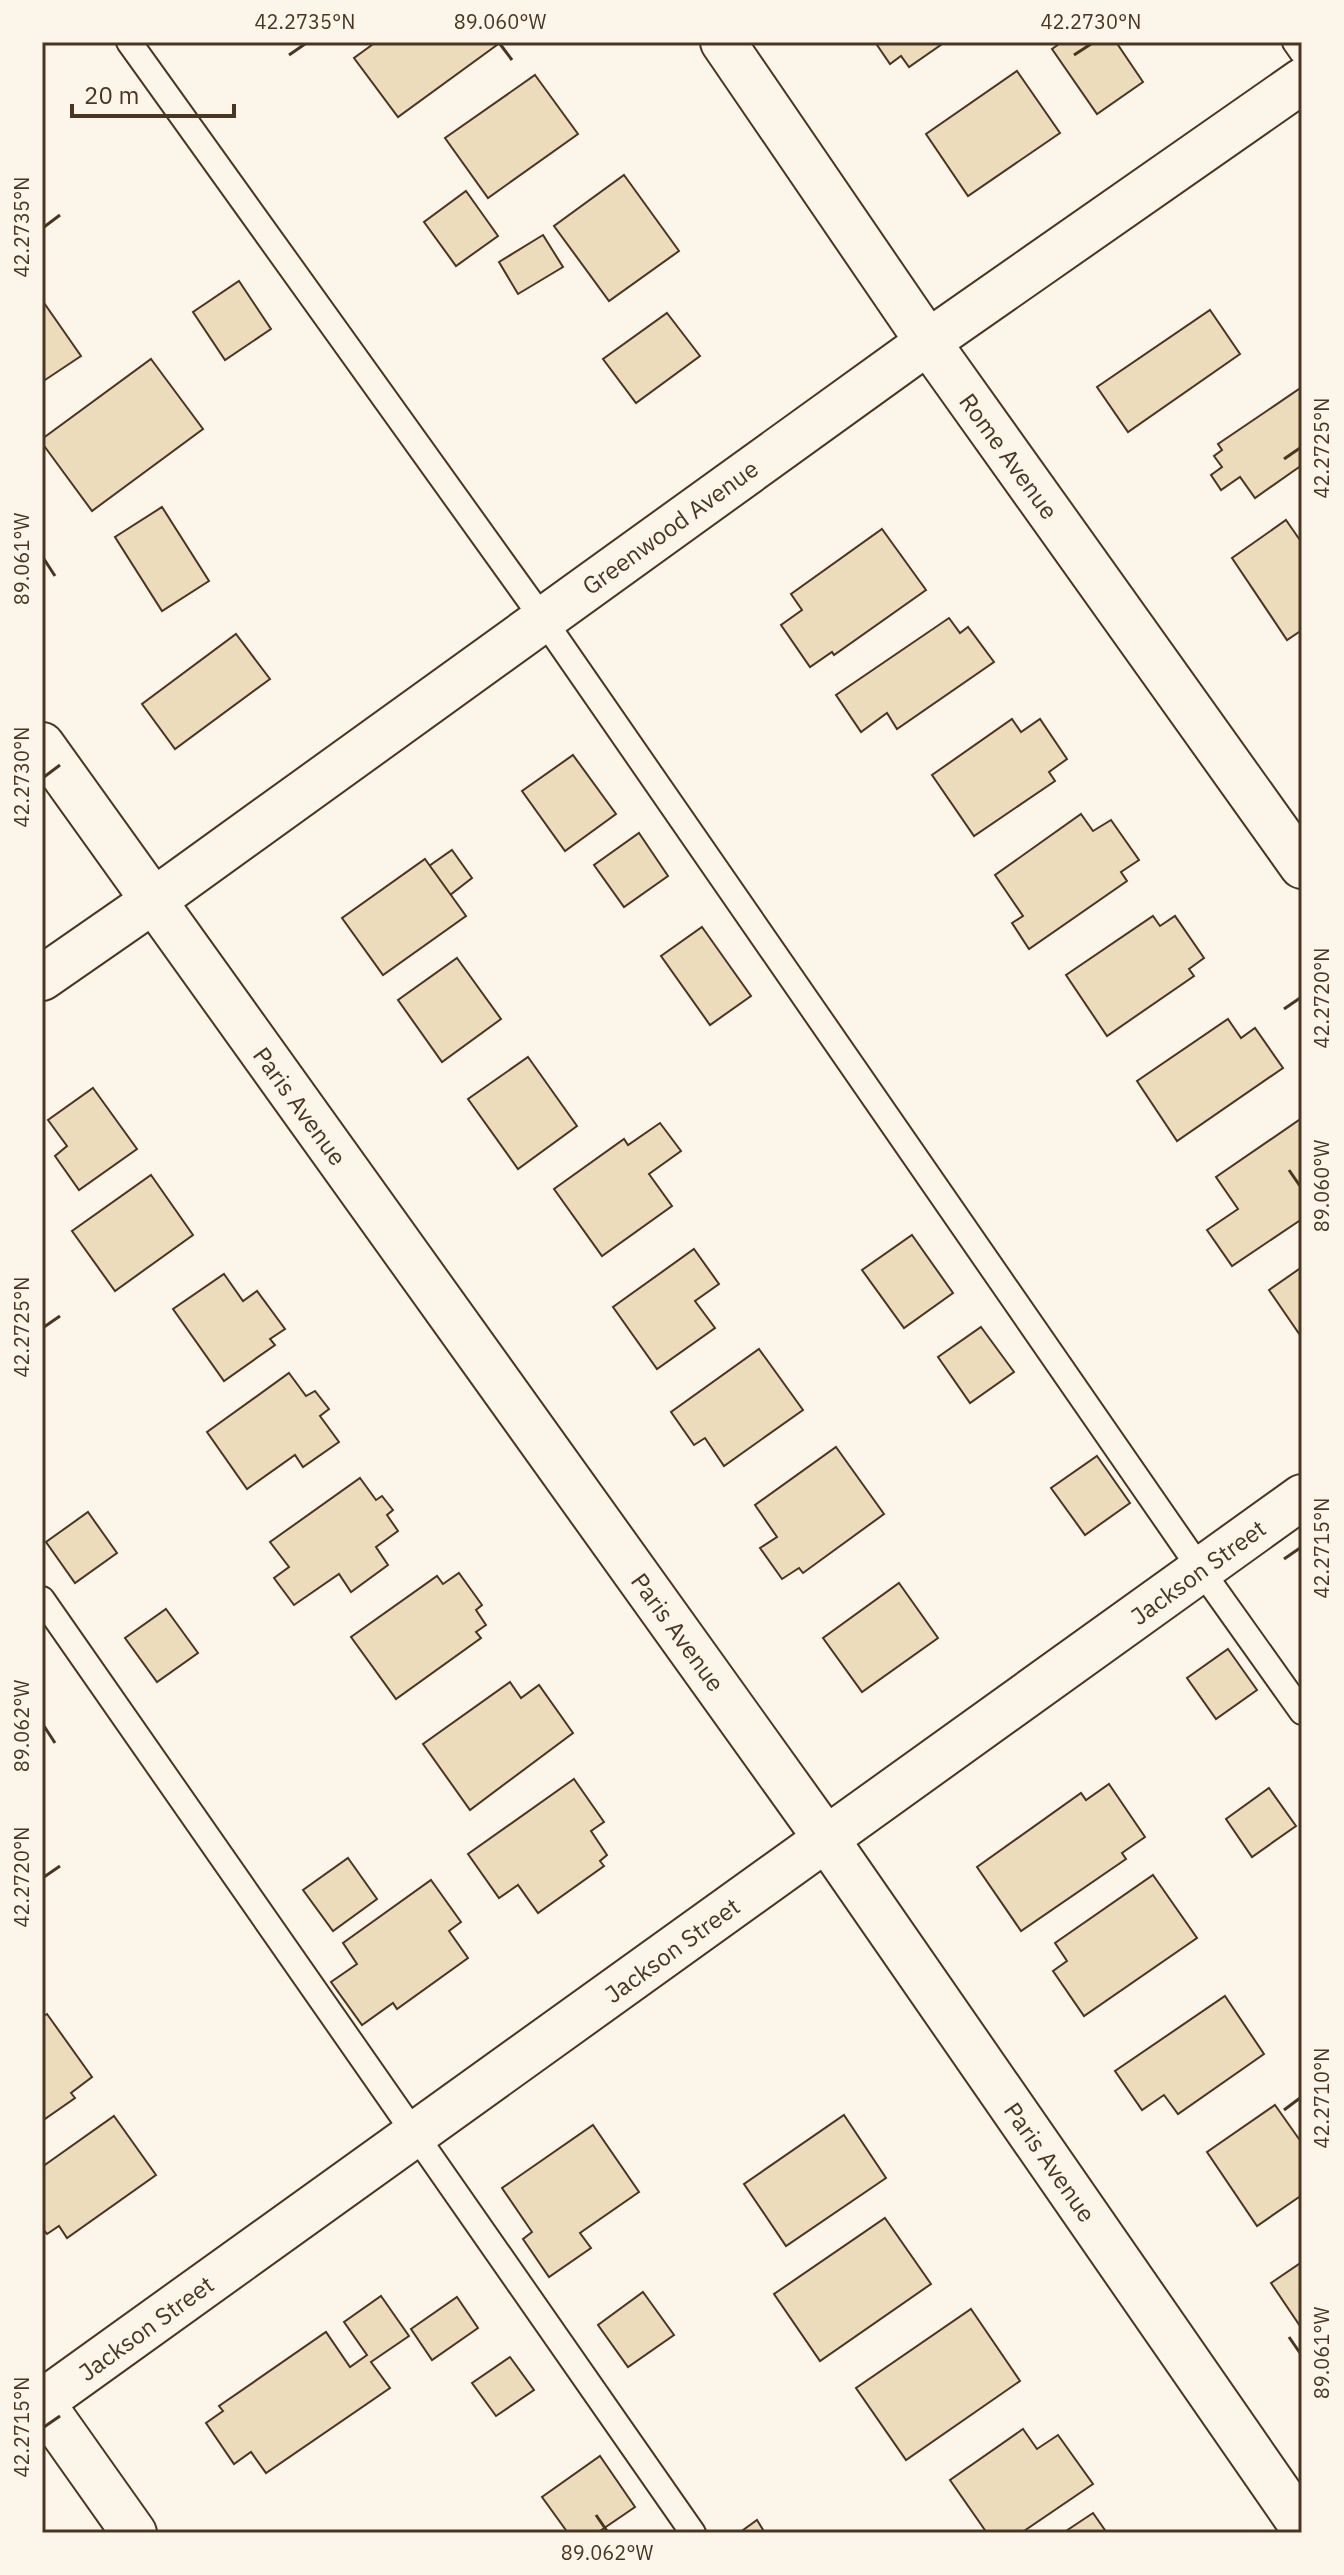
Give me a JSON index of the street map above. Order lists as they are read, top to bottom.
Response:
{
  "streets": {
    "street": [
      "Rome Avenue",
      "Greenwood Avenue",
      "Paris Avenue",
      "Jackson Street"
    ]
  },
  "crossings": [
    ["Rome Avenue", "Greenwood Avenue"],
    ["Greenwood Avenue", "Paris Avenue"],
    ["Paris Avenue", "Jackson Street"]
  ],
  "scale_bar": "20 m",
  "coordinates": [
    "42.2735°N",
    "89.060°W",
    "42.2730°N",
    "42.2725°N",
    "89.061°W",
    "42.2720°N",
    "42.2715°N",
    "89.062°W",
    "42.2710°N"
  ]
}
